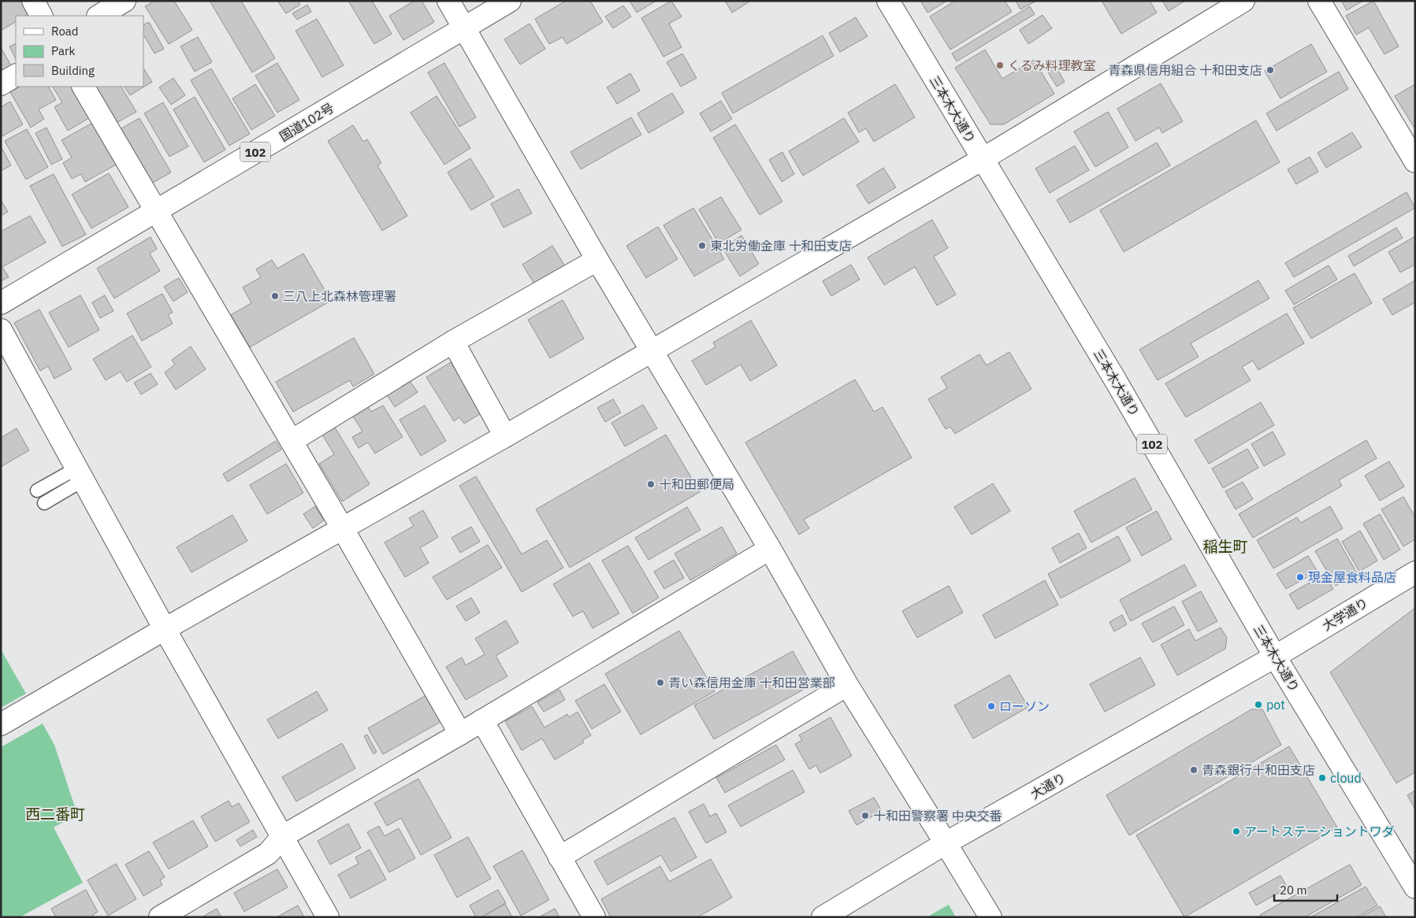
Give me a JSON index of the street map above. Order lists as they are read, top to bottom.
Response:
{
  "streets": {
    "main road": [
      "三本木大通り",
      "国道102号",
      "102",
      "大学通り",
      "大通り"
    ]
  },
  "crossings": [
    ["三本木大通り", "大学通り"],
    ["三本木大通り", "大通り"],
    ["大学通り", "大通り"]
  ],
  "districts": ["稲生町", "西二番町"],
  "places": [
    "くるみ料理教室",
    "青森県信用組合 十和田支店",
    "東北労働金庫 十和田支店",
    "三八上北森林管理署",
    "十和田郵便局",
    "現金屋食料品店",
    "青い森信用金庫 十和田営業部",
    "pot",
    "ローソン",
    "青森銀行十和田支店",
    "cloud",
    "十和田警察署 中央交番",
    "アートステーショントワダ"
  ],
  "legend": ["Road", "Park", "Building"],
  "scale_bar": "20 m"
}
